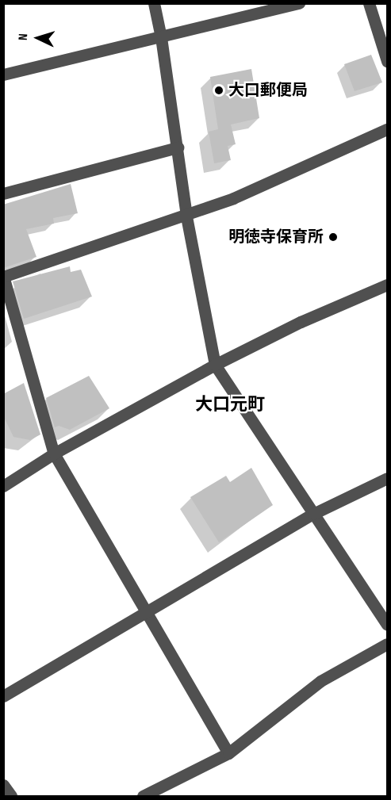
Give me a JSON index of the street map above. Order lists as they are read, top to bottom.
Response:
{
  "districts": ["大口元町"],
  "places": ["大口郵便局", "明徳寺保育所"],
  "north": "left"
}
